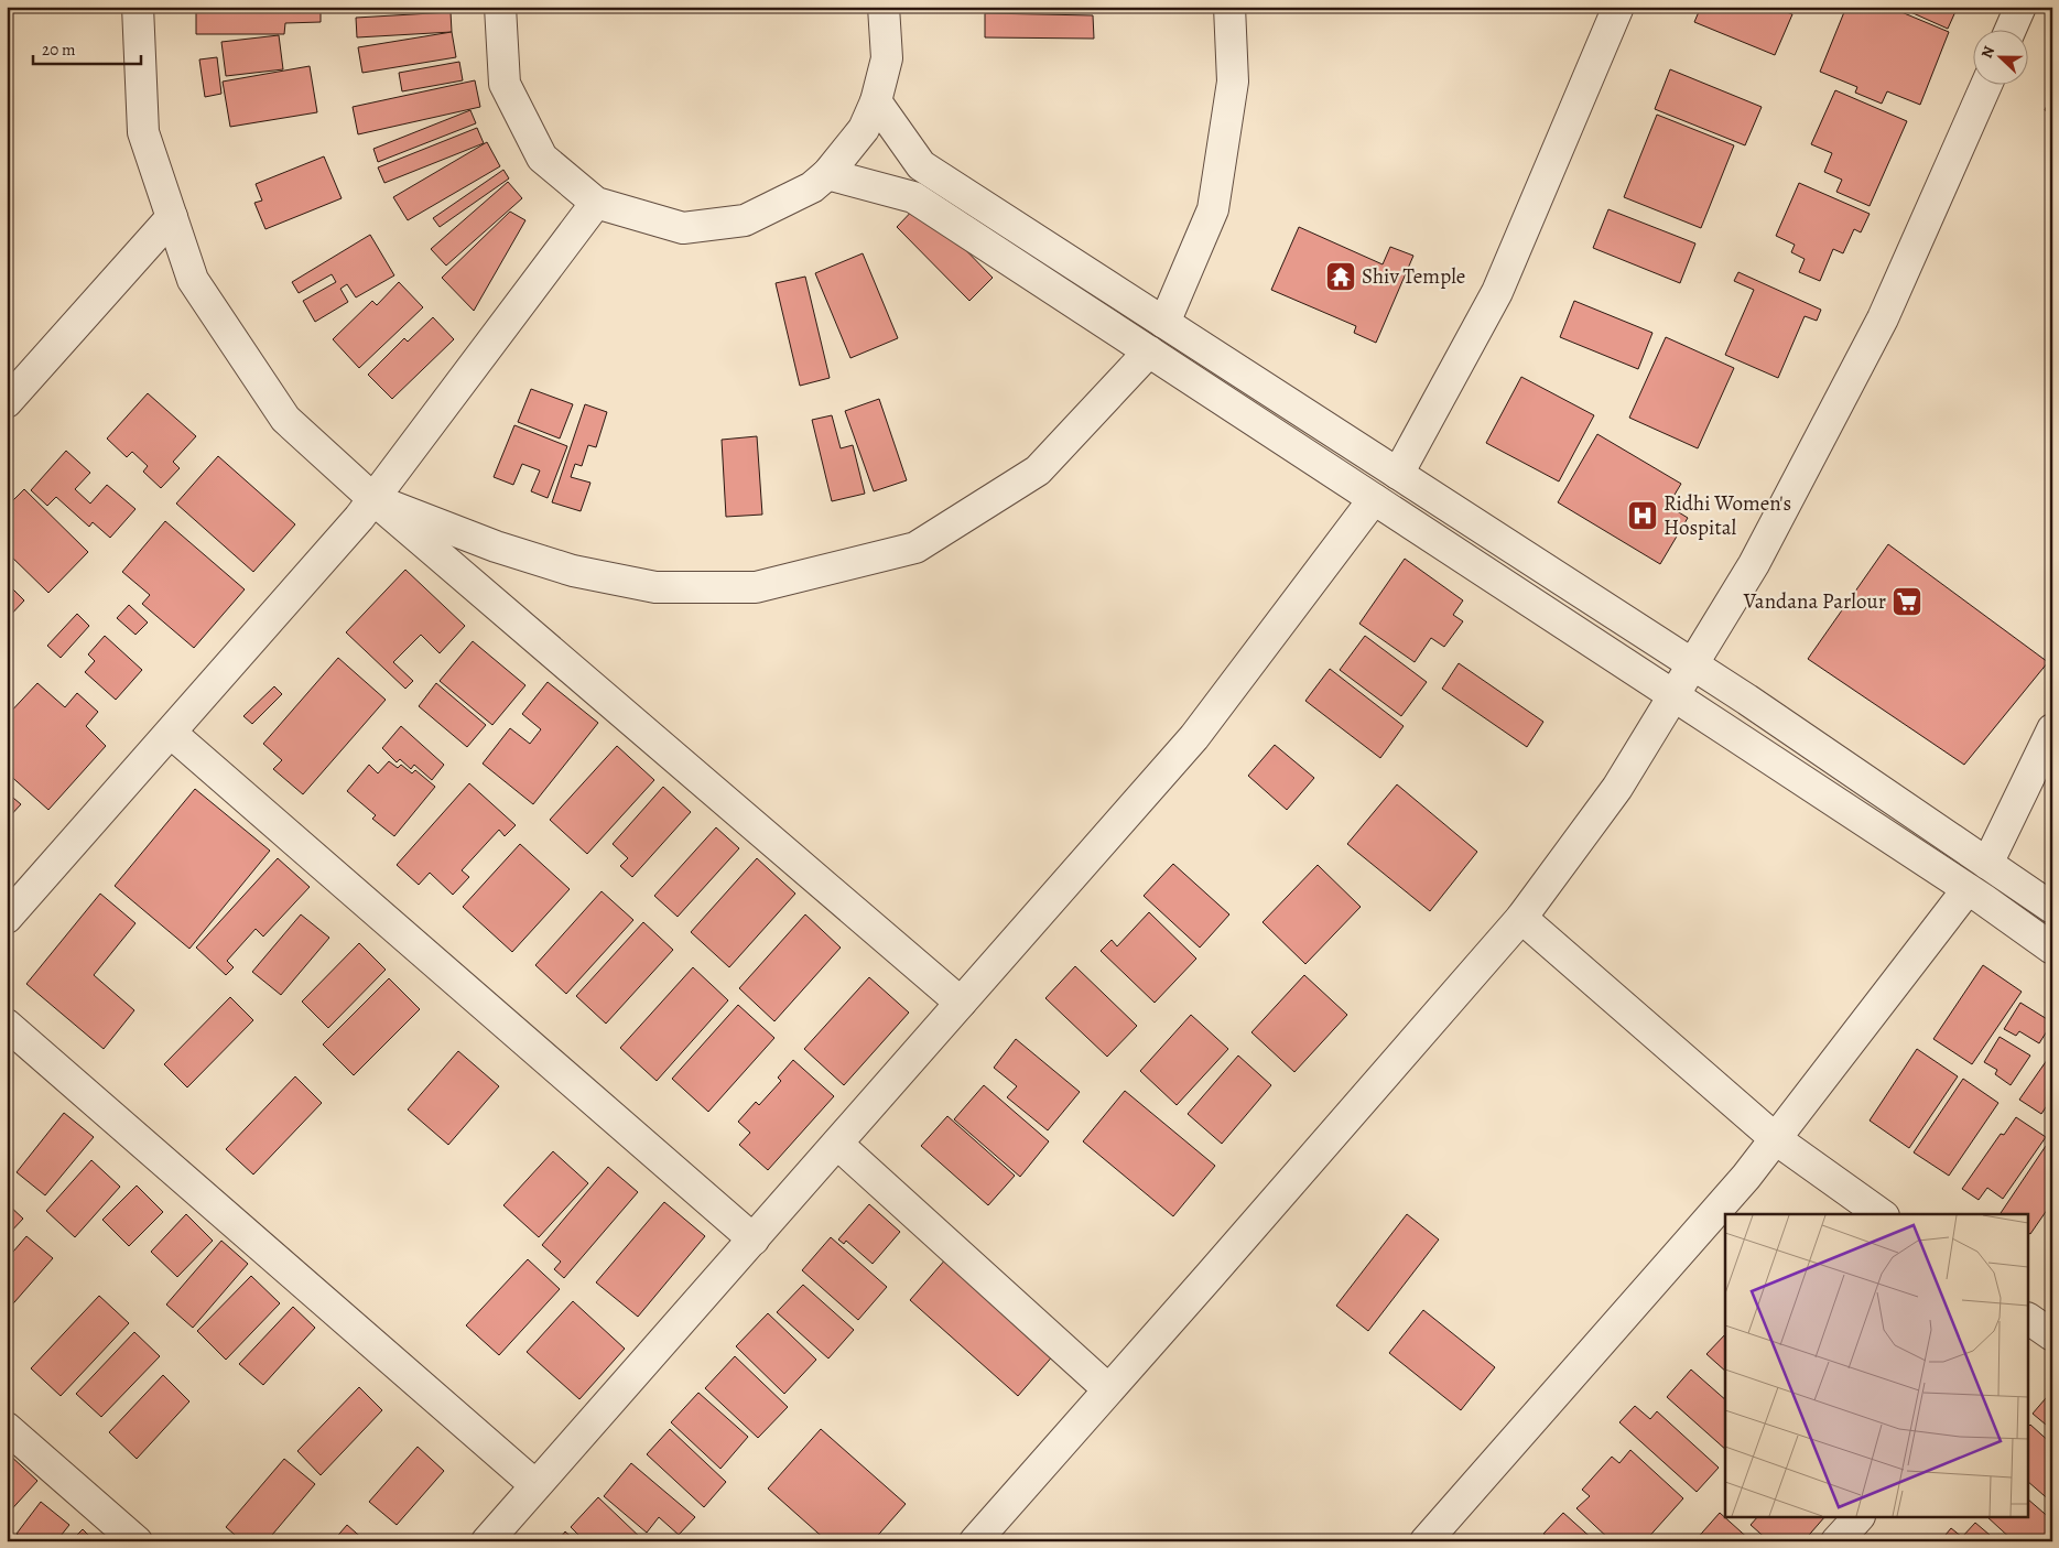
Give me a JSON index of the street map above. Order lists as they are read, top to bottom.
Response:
{
  "places": {
    "temple": ["Shiv Temple"],
    "hospital": ["Ridhi Women's Hospital"],
    "supermarket": ["Vandana Parlour"]
  },
  "scale_bar": "20 m",
  "north": "left"
}
